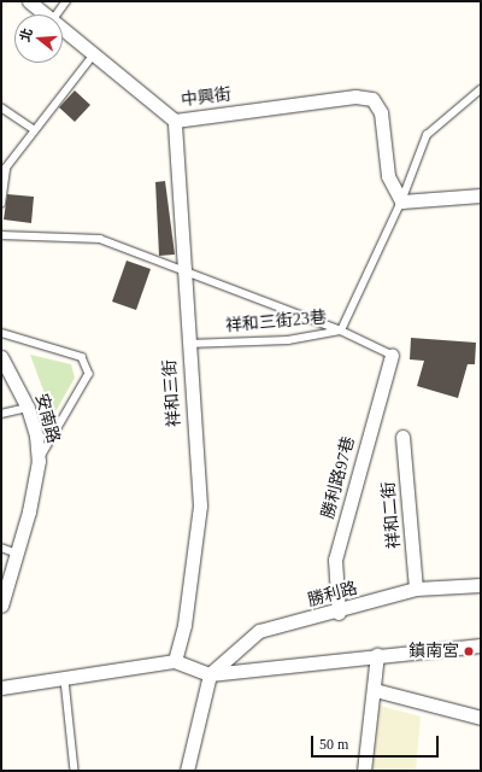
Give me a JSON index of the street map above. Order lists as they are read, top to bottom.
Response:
{
  "streets": {
    "street": [
      "中興街",
      "祥和三街",
      "安南路",
      "勝利路97巷",
      "祥和二街",
      "勝利路"
    ],
    "lane": ["祥和三街23巷"]
  },
  "crossings": [
    ["中興街", "祥和三街23巷"],
    ["中興街", "祥和三街"],
    ["祥和三街23巷", "祥和三街"],
    ["勝利路97巷", "勝利路"],
    ["祥和二街", "勝利路"]
  ],
  "places": ["鎮南宮"],
  "scale_bar": "50 m",
  "north": "left"
}
